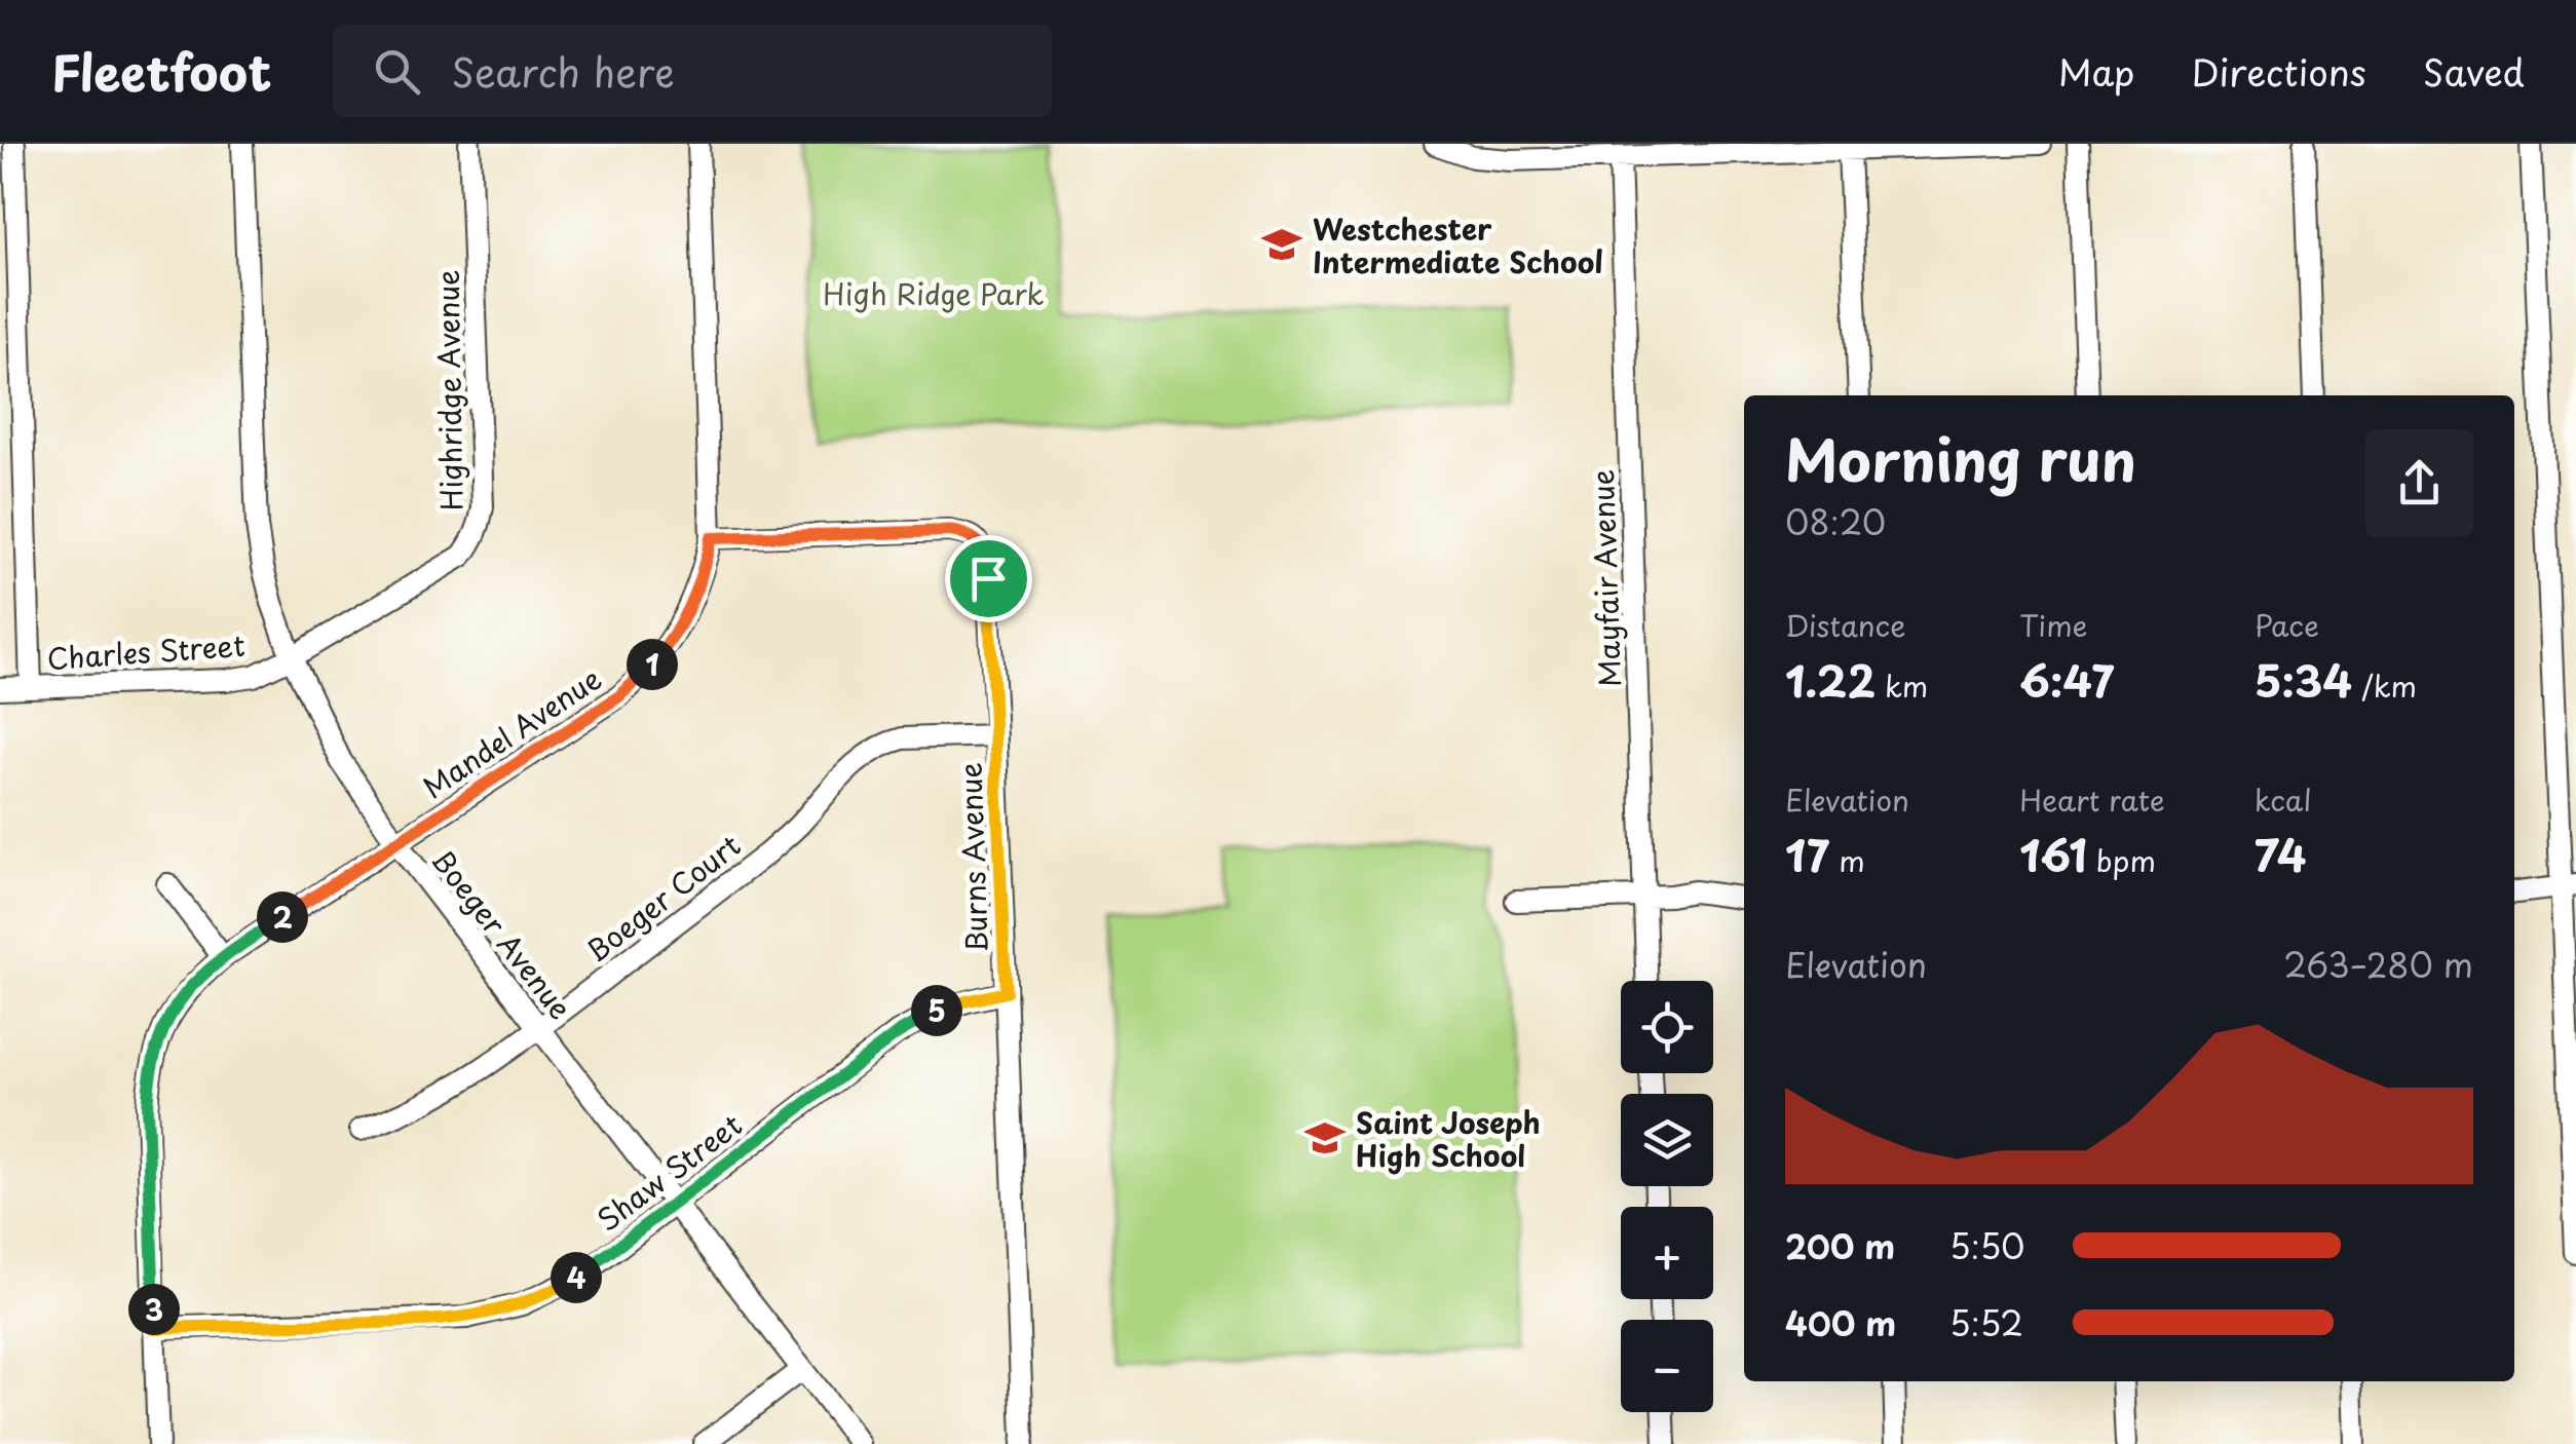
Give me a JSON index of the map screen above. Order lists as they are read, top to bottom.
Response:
{
  "streets": {
    "street": [
      "Highridge Avenue",
      "Mayfair Avenue",
      "Charles Street",
      "Mandel Avenue",
      "Burns Avenue",
      "Boeger Court",
      "Boeger Avenue",
      "Shaw Street"
    ]
  },
  "crossings": [
    ["Highridge Avenue", "Charles Street"],
    ["Highridge Avenue", "Boeger Avenue"],
    ["Charles Street", "Boeger Avenue"],
    ["Mandel Avenue", "Burns Avenue"],
    ["Mandel Avenue", "Boeger Avenue"],
    ["Mandel Avenue", "Shaw Street"],
    ["Burns Avenue", "Boeger Court"],
    ["Burns Avenue", "Shaw Street"],
    ["Boeger Court", "Boeger Avenue"],
    ["Boeger Avenue", "Shaw Street"]
  ],
  "parks": ["High Ridge Park"],
  "places": {
    "school or university": ["Westchester Intermediate School", "Saint Joseph High School"]
  },
  "page": {
    "header": "Fleetfoot",
    "search": "Search here",
    "nav": ["Map", "Directions", "Saved"],
    "heading": ["Morning run", "08:20"],
    "stats": [
      ["Distance", "1.22 km"],
      ["Time", "6:47"],
      ["Pace", "5:34 /km"],
      ["Elevation", "17 m"],
      ["Heart rate", "161 bpm"],
      ["kcal", "74"]
    ],
    "pins": [
      "1",
      "2",
      "5",
      "4",
      "3"
    ],
    "chart": ["Elevation", "263–280 m"],
    "map_buttons": ["+", "−"],
    "list": [
      {
        "name": "200 m",
        "note": "5:50"
      },
      {
        "name": "400 m",
        "note": "5:52"
      }
    ]
  }
}
